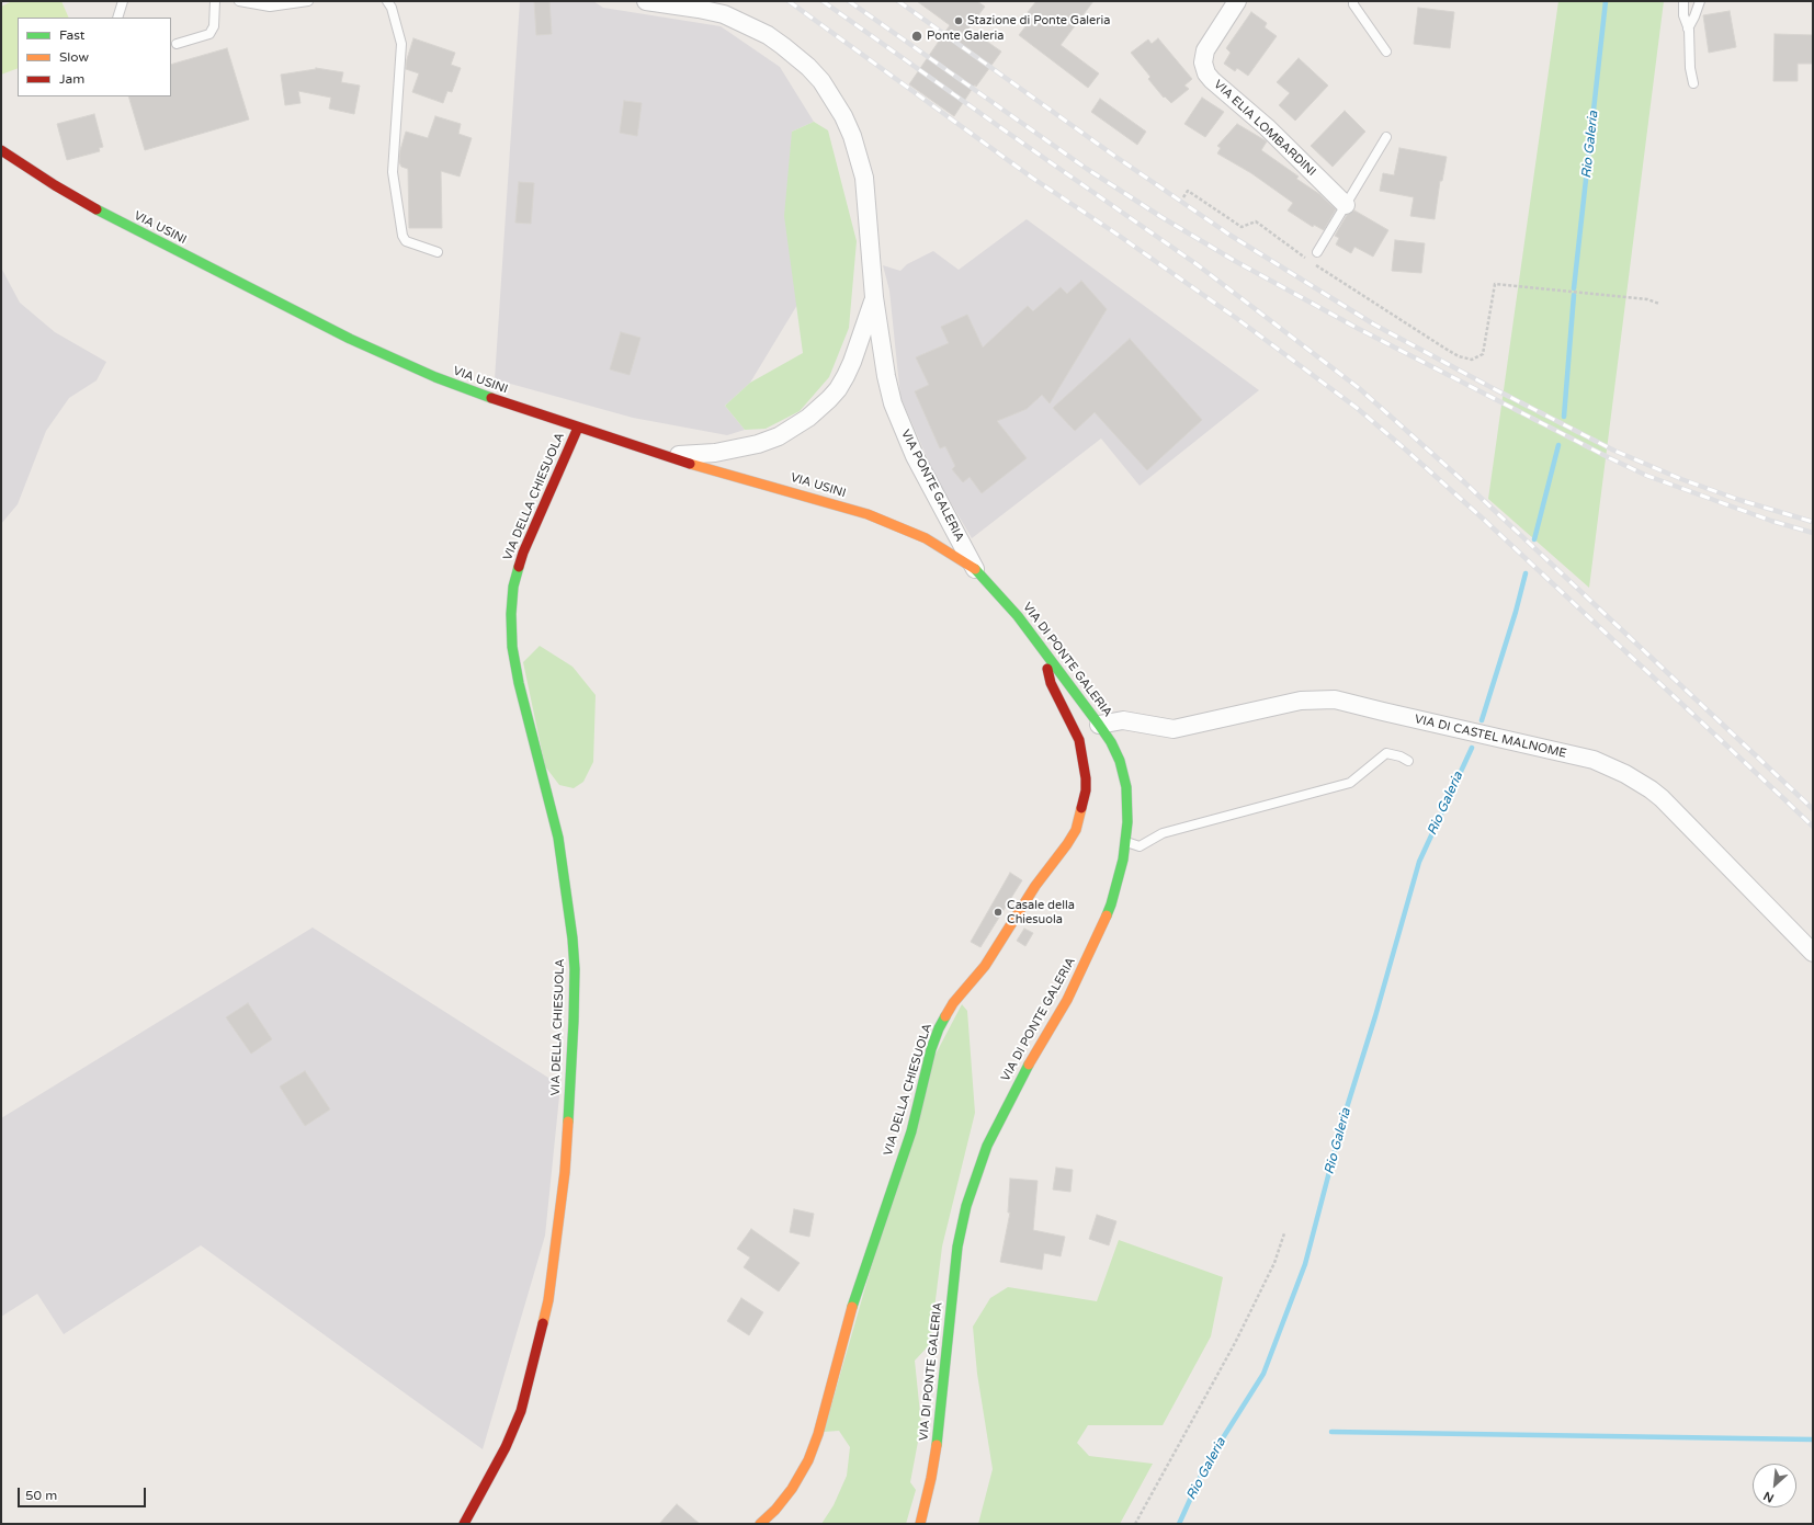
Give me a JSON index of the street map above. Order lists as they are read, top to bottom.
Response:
{
  "streets": {
    "main road": ["VIA USINI", "VIA DELLA CHIESUOLA", "VIA DI PONTE GALERIA"],
    "street": ["VIA ELIA LOMBARDINI", "VIA PONTE GALERIA", "VIA DI CASTEL MALNOME"]
  },
  "crossings": [
    ["VIA USINI", "VIA PONTE GALERIA"],
    ["VIA USINI", "VIA DELLA CHIESUOLA"],
    ["VIA USINI", "VIA DI PONTE GALERIA"],
    ["VIA PONTE GALERIA", "VIA DI PONTE GALERIA"],
    ["VIA DELLA CHIESUOLA", "VIA DI PONTE GALERIA"],
    ["VIA DI PONTE GALERIA", "VIA DI CASTEL MALNOME"]
  ],
  "water": ["Rio Galeria"],
  "places": ["Stazione di Ponte Galeria", "Ponte Galeria", "Casale della Chiesuola"],
  "legend": ["Fast", "Slow", "Jam"],
  "scale_bar": "50 m",
  "north": "bottom left"
}
